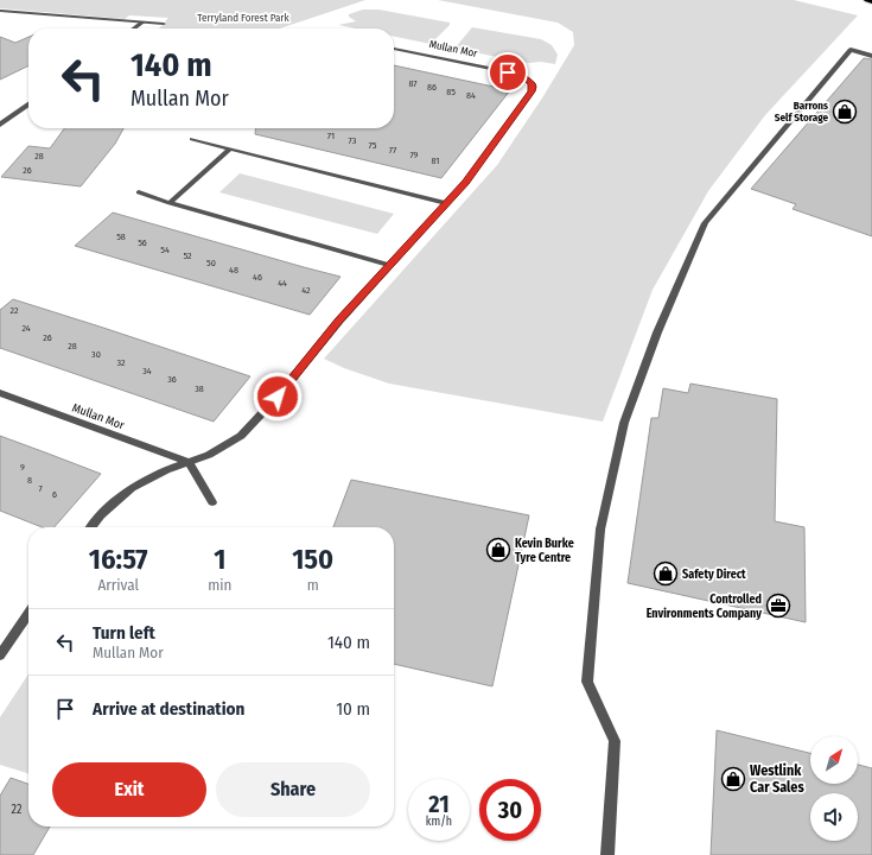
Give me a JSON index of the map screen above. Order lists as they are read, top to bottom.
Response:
{
  "streets": {
    "street": ["Mullan Mor"]
  },
  "parks": ["Terryland Forest Park"],
  "places": {
    "shop": [
      "Barrons Self Storage",
      "Kevin Burke Tyre Centre",
      "Safety Direct",
      "Westlink Car Sales"
    ],
    "office": ["Controlled Environments Company"]
  },
  "house_numbers": [
    "87",
    "86",
    "85",
    "84",
    "71",
    "73",
    "75",
    "77",
    "79",
    "28",
    "81",
    "26",
    "58",
    "56",
    "54",
    "52",
    "50",
    "48",
    "46",
    "44",
    "42",
    "22",
    "24",
    "26",
    "28",
    "30",
    "32",
    "34",
    "36",
    "38",
    "9",
    "8",
    "7",
    "6",
    "22"
  ],
  "north": "top right",
  "page": {
    "turn": ["140 m", "Mullan Mor"],
    "eta": [
      "16:57",
      "Arrival",
      "1",
      "min",
      "150",
      "m"
    ],
    "list": [
      {
        "name": "Turn left",
        "note": "Mullan Mor",
        "value": "140 m"
      },
      {
        "name": "Arrive at destination",
        "value": "10 m"
      }
    ],
    "buttons": ["Exit", "Share"],
    "speed": "21 km/h",
    "limit": "30"
  }
}
